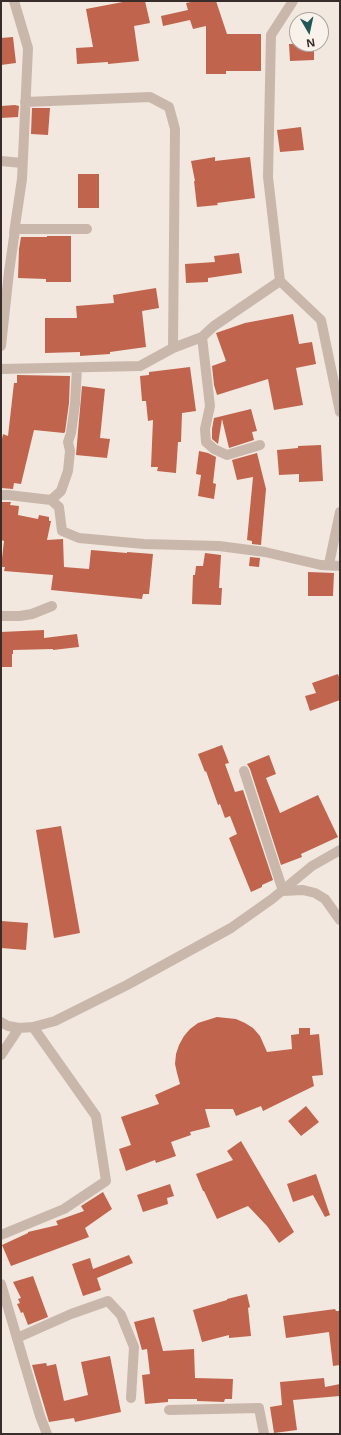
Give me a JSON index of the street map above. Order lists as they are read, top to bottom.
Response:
{
  "north": "bottom"
}
